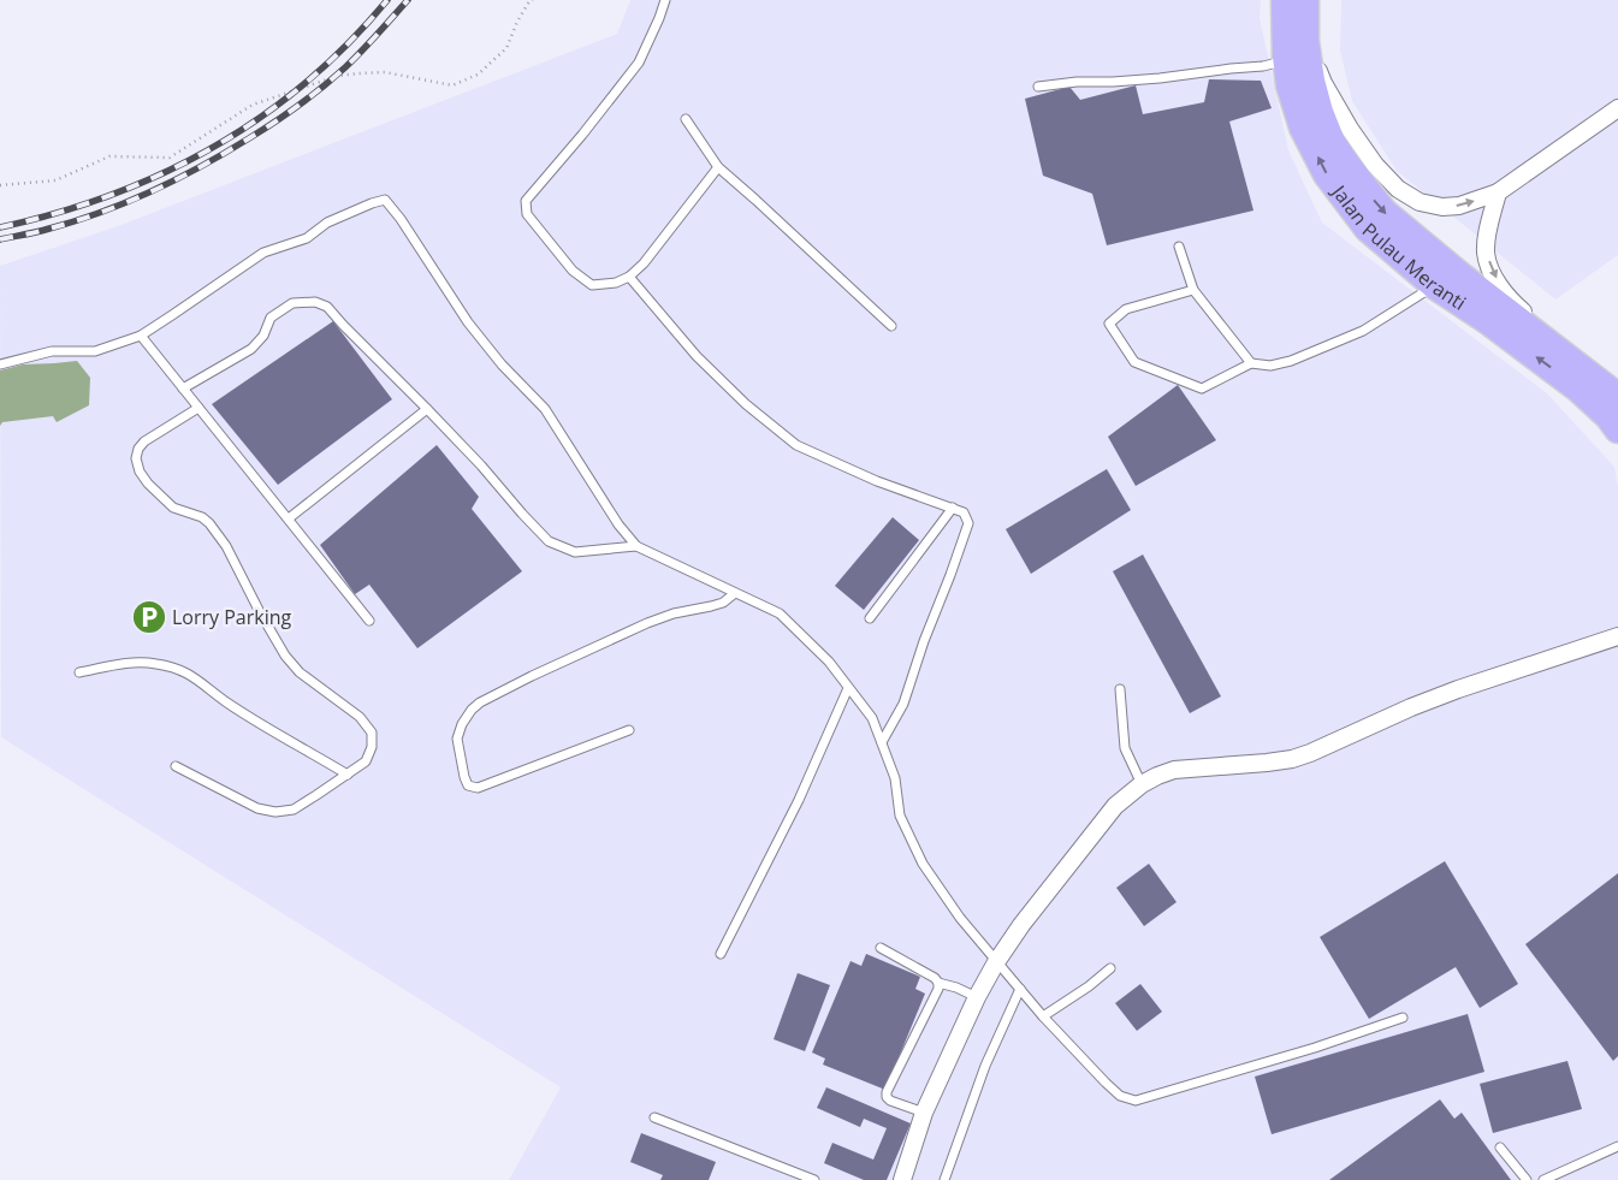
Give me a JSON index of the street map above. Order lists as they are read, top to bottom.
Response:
{
  "streets": {
    "main road": ["Jalan Pulau Meranti"]
  },
  "places": {
    "parking": ["Lorry Parking"]
  }
}
